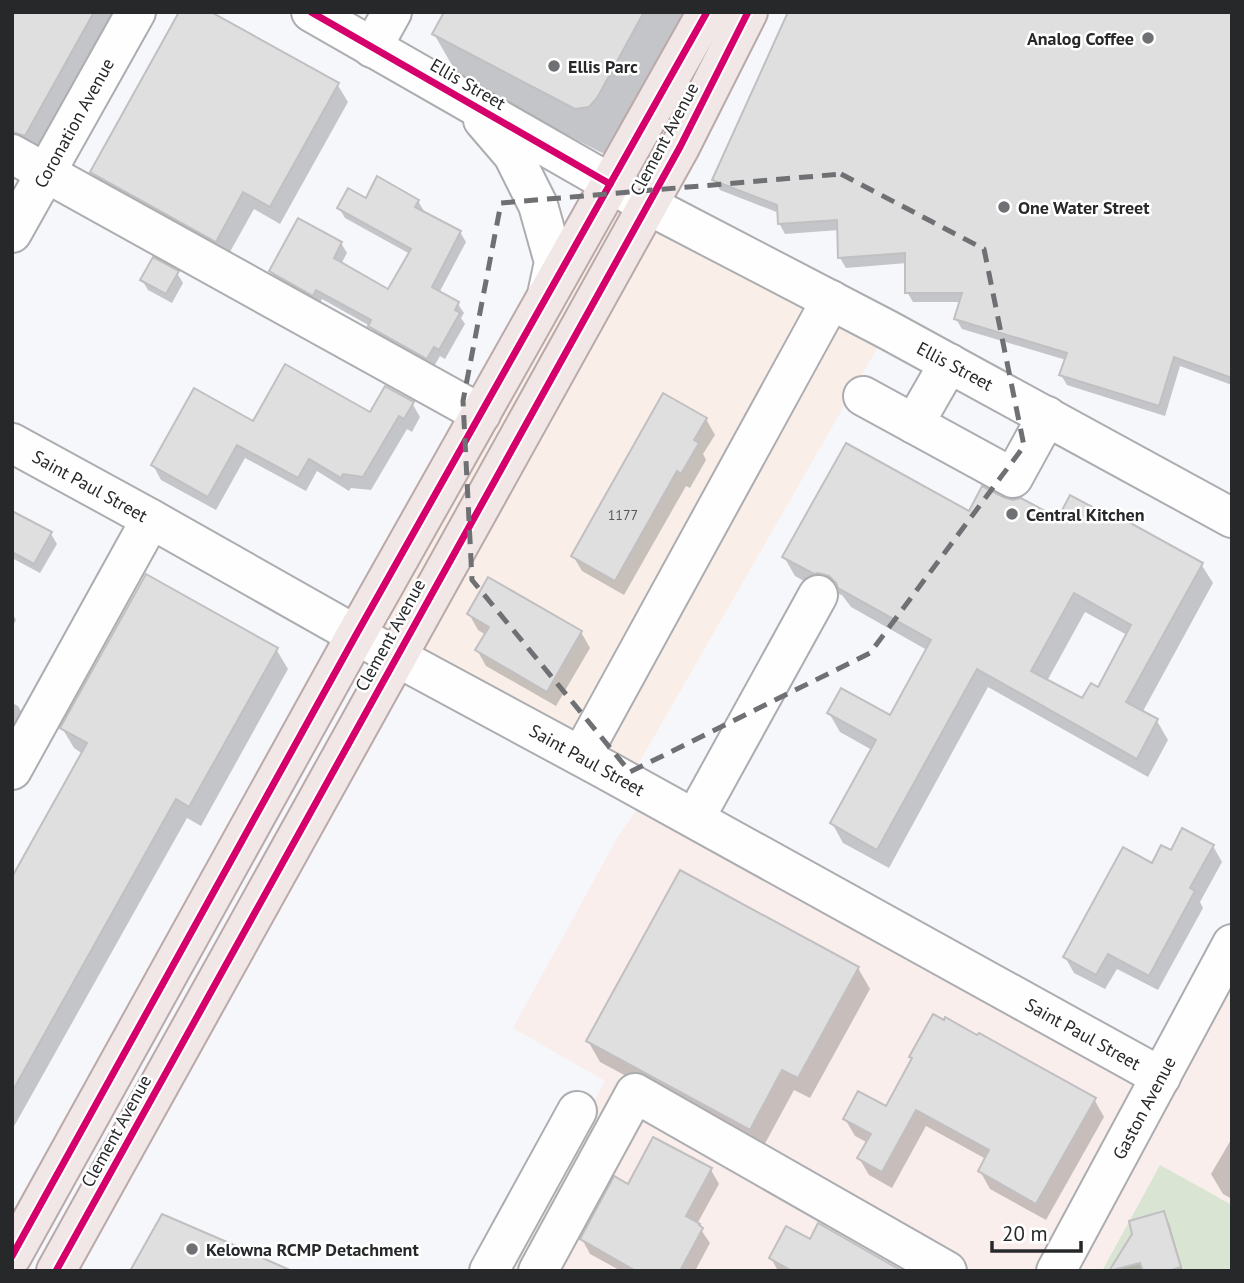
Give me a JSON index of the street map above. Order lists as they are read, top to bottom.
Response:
{
  "streets": {
    "main road": ["Clement Avenue"],
    "street": [
      "Ellis Street",
      "Coronation Avenue",
      "Saint Paul Street",
      "Gaston Avenue"
    ]
  },
  "crossings": [
    ["Ellis Street", "Clement Avenue"],
    ["Clement Avenue", "Saint Paul Street"],
    ["Saint Paul Street", "Gaston Avenue"]
  ],
  "places": [
    "Analog Coffee",
    "Ellis Parc",
    "One Water Street",
    "Central Kitchen",
    "Kelowna RCMP Detachment"
  ],
  "house_numbers": ["1177"],
  "scale_bar": "20 m"
}
